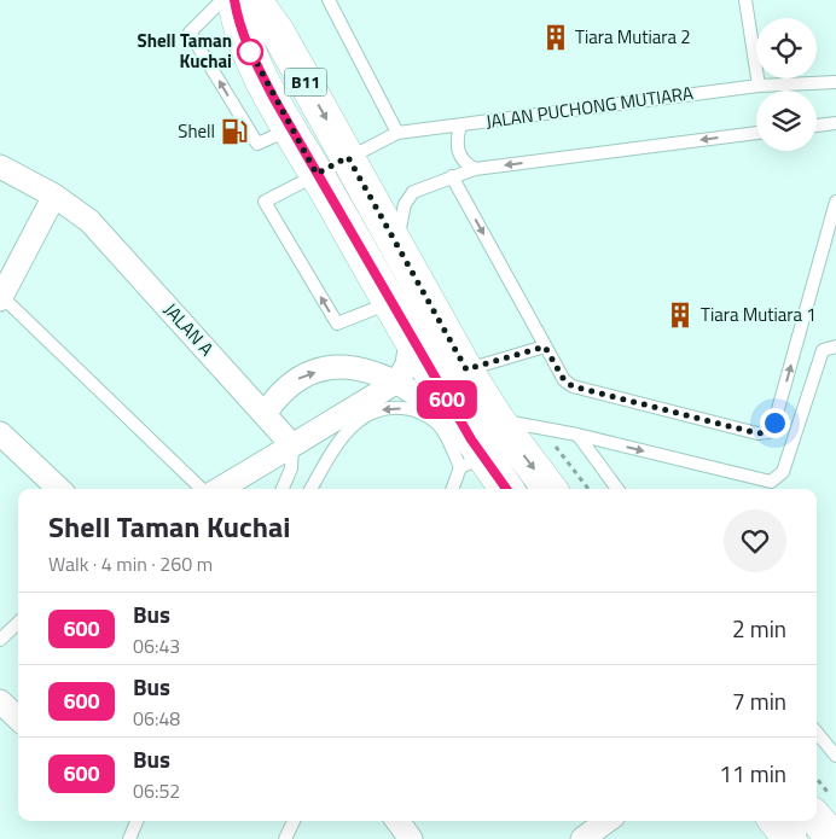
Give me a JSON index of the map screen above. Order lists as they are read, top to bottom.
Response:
{
  "streets": {
    "main road": ["B11"],
    "street": ["JALAN A"],
    "lane": ["JALAN PUCHONG MUTIARA"]
  },
  "crossings": [
    ["B11", "JALAN PUCHONG MUTIARA"]
  ],
  "places": {
    "building": ["Tiara Mutiara 2", "Tiara Mutiara 1"],
    "other": ["Shell Taman Kuchai"],
    "fuel station": ["Shell"]
  },
  "lines": ["bus line 600"],
  "page": {
    "on_map": "600",
    "heading": ["Shell Taman Kuchai", "Walk · 4 min · 260 m"],
    "list": [
      {
        "mark": "600",
        "name": "Bus",
        "note": "06:43",
        "value": "2 min"
      },
      {
        "mark": "600",
        "name": "Bus",
        "note": "06:48",
        "value": "7 min"
      },
      {
        "mark": "600",
        "name": "Bus",
        "note": "06:52",
        "value": "11 min"
      }
    ]
  }
}
